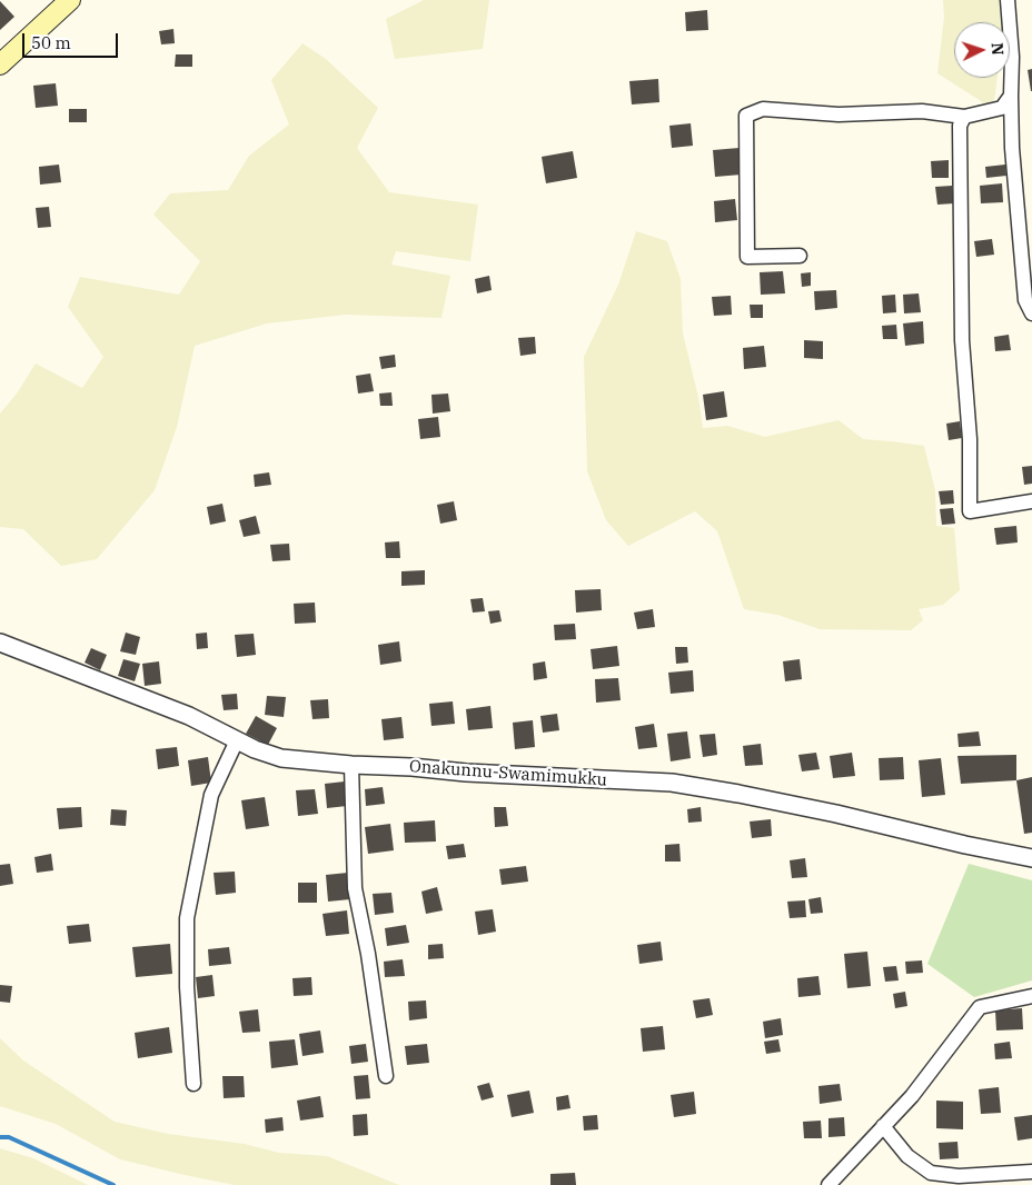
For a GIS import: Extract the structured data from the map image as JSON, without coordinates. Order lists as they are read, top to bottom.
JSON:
{
  "streets": {
    "street": ["Onakunnu-Swamimukku"]
  },
  "scale_bar": "50 m",
  "north": "right"
}
